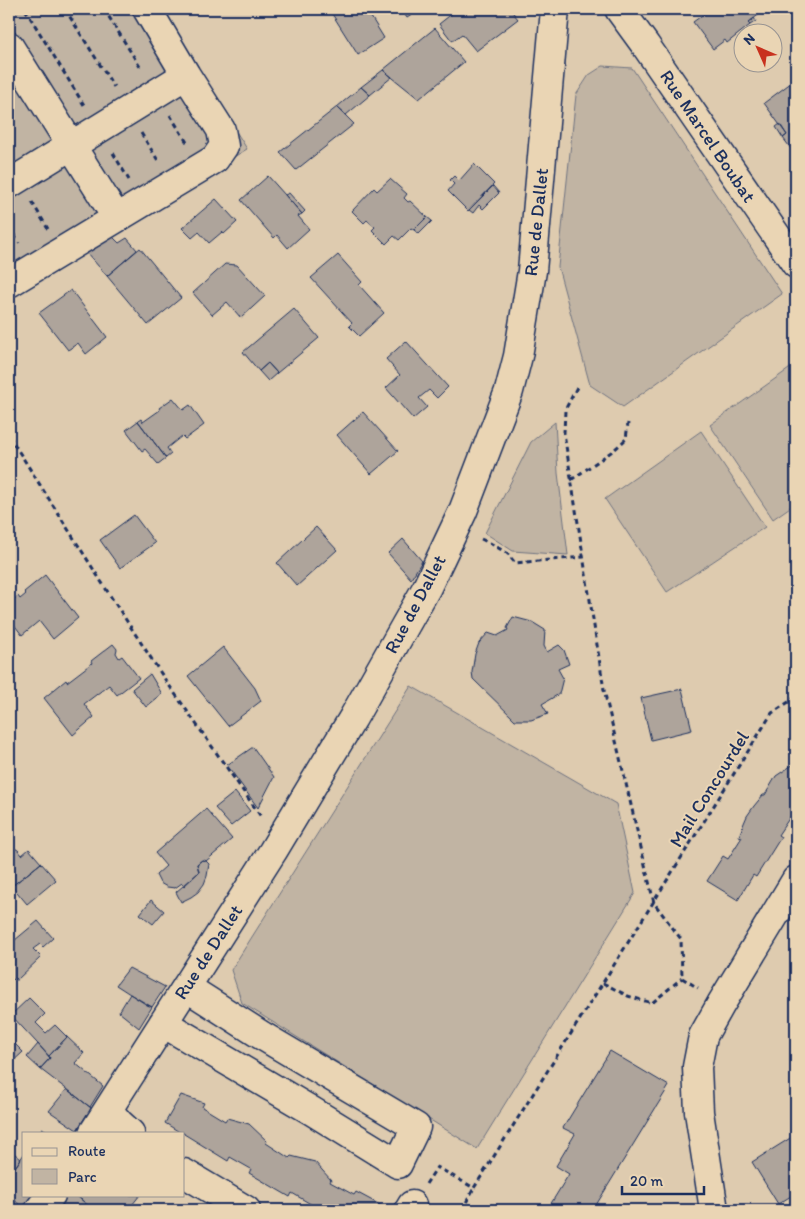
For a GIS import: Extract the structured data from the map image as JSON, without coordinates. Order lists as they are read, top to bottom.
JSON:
{
  "streets": {
    "street": ["Rue Marcel Boubat", "Rue de Dallet"],
    "path": ["Mail Concourdel"]
  },
  "legend": ["Route", "Parc"],
  "scale_bar": "20 m",
  "north": "top left"
}
